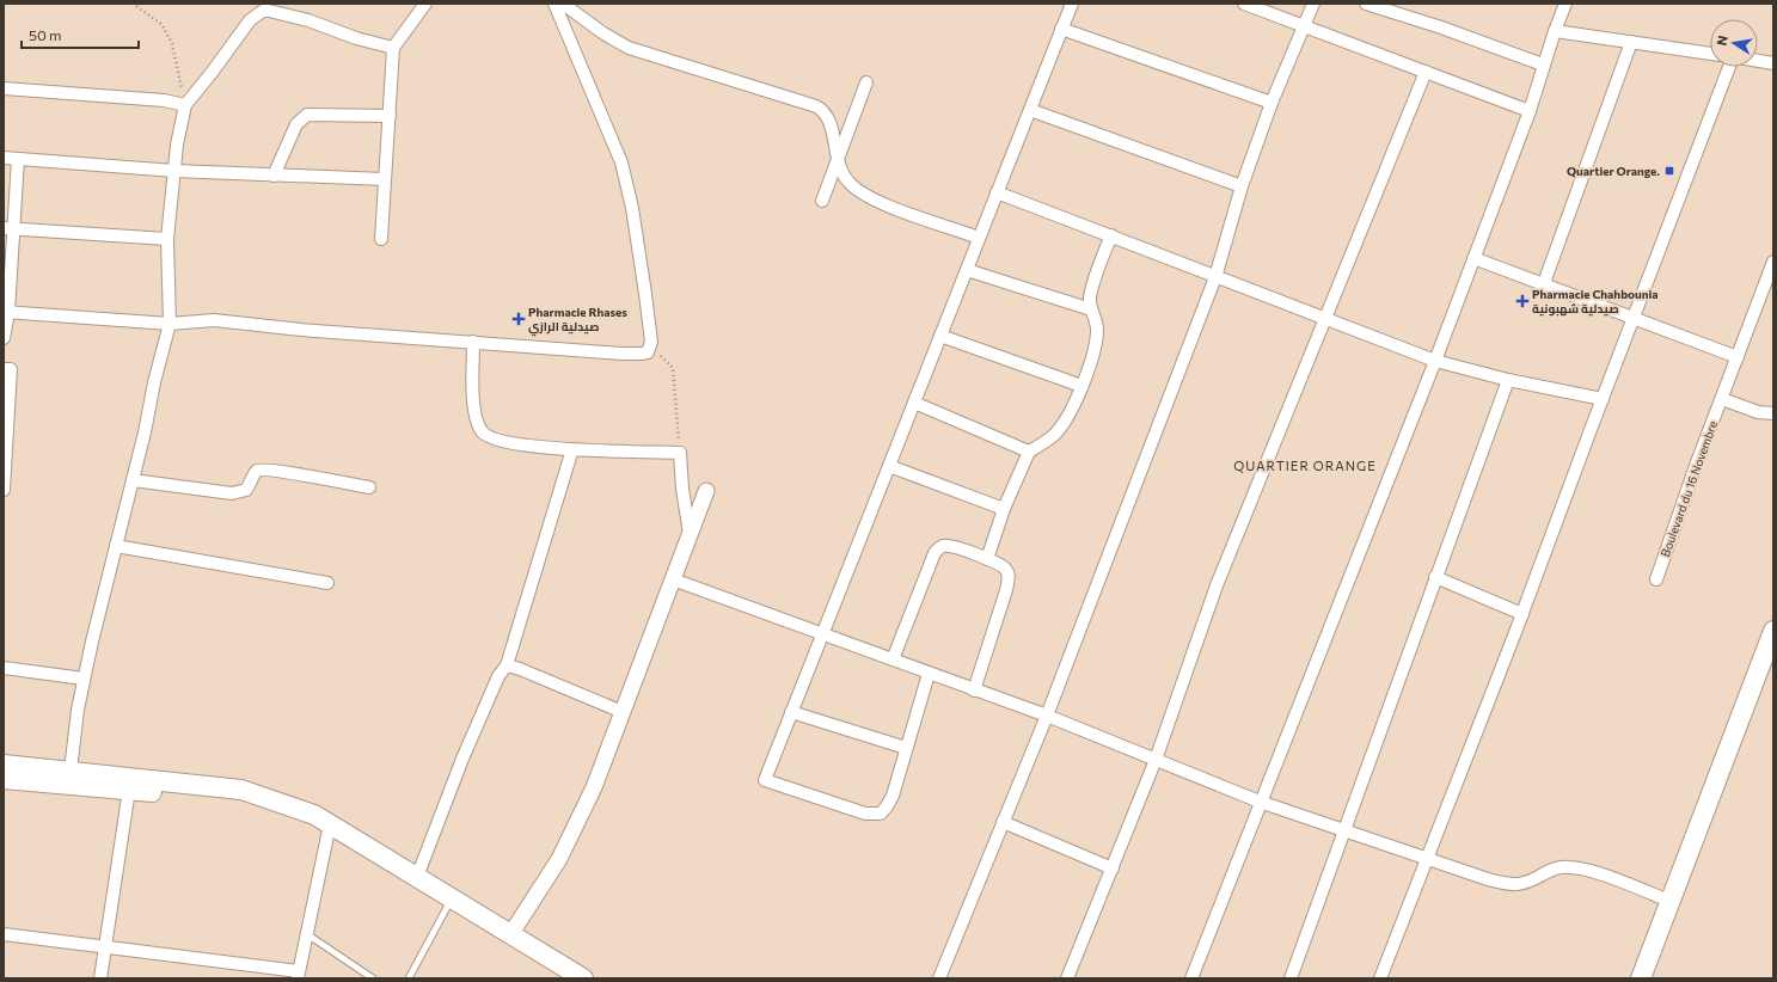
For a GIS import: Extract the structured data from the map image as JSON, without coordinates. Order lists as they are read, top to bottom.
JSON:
{
  "streets": {
    "street": ["Boulevard du 16 Novembre"]
  },
  "districts": ["QUARTIER ORANGE"],
  "places": {
    "transit": ["Quartier Orange."],
    "health": ["Pharmacie Chahbounia صيدلية شهبونية", "Pharmacie Rhases صيدلية الرازي"]
  },
  "scale_bar": "50 m",
  "north": "left"
}
